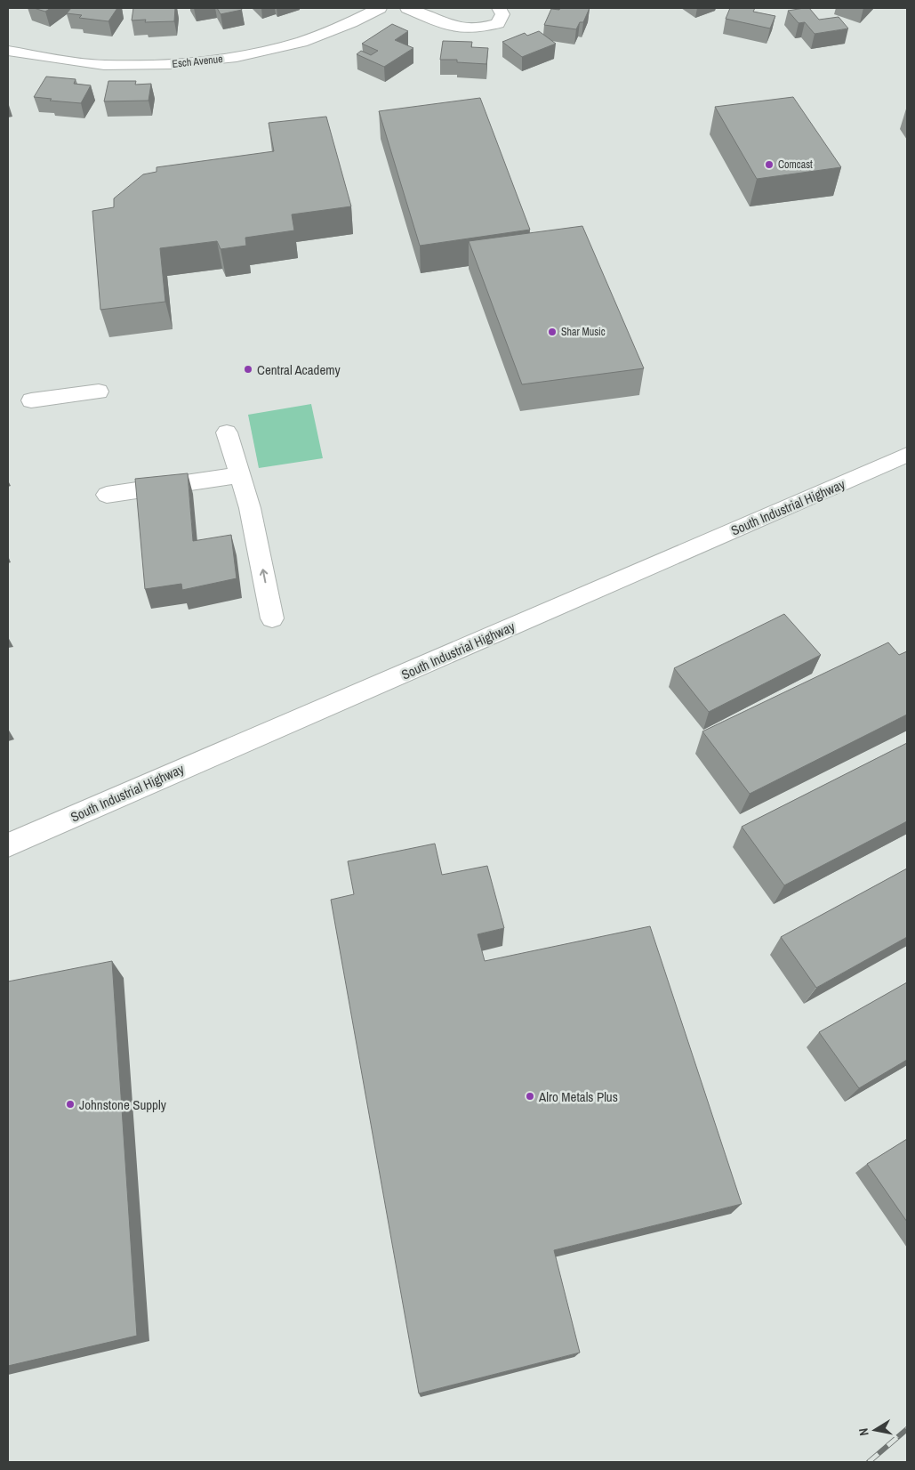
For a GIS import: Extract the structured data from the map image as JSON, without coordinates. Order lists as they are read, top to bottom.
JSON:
{
  "streets": {
    "street": ["Esch Avenue", "South Industrial Highway"]
  },
  "places": [
    "Comcast",
    "Shar Music",
    "Central Academy",
    "Alro Metals Plus",
    "Johnstone Supply"
  ],
  "north": "left"
}
